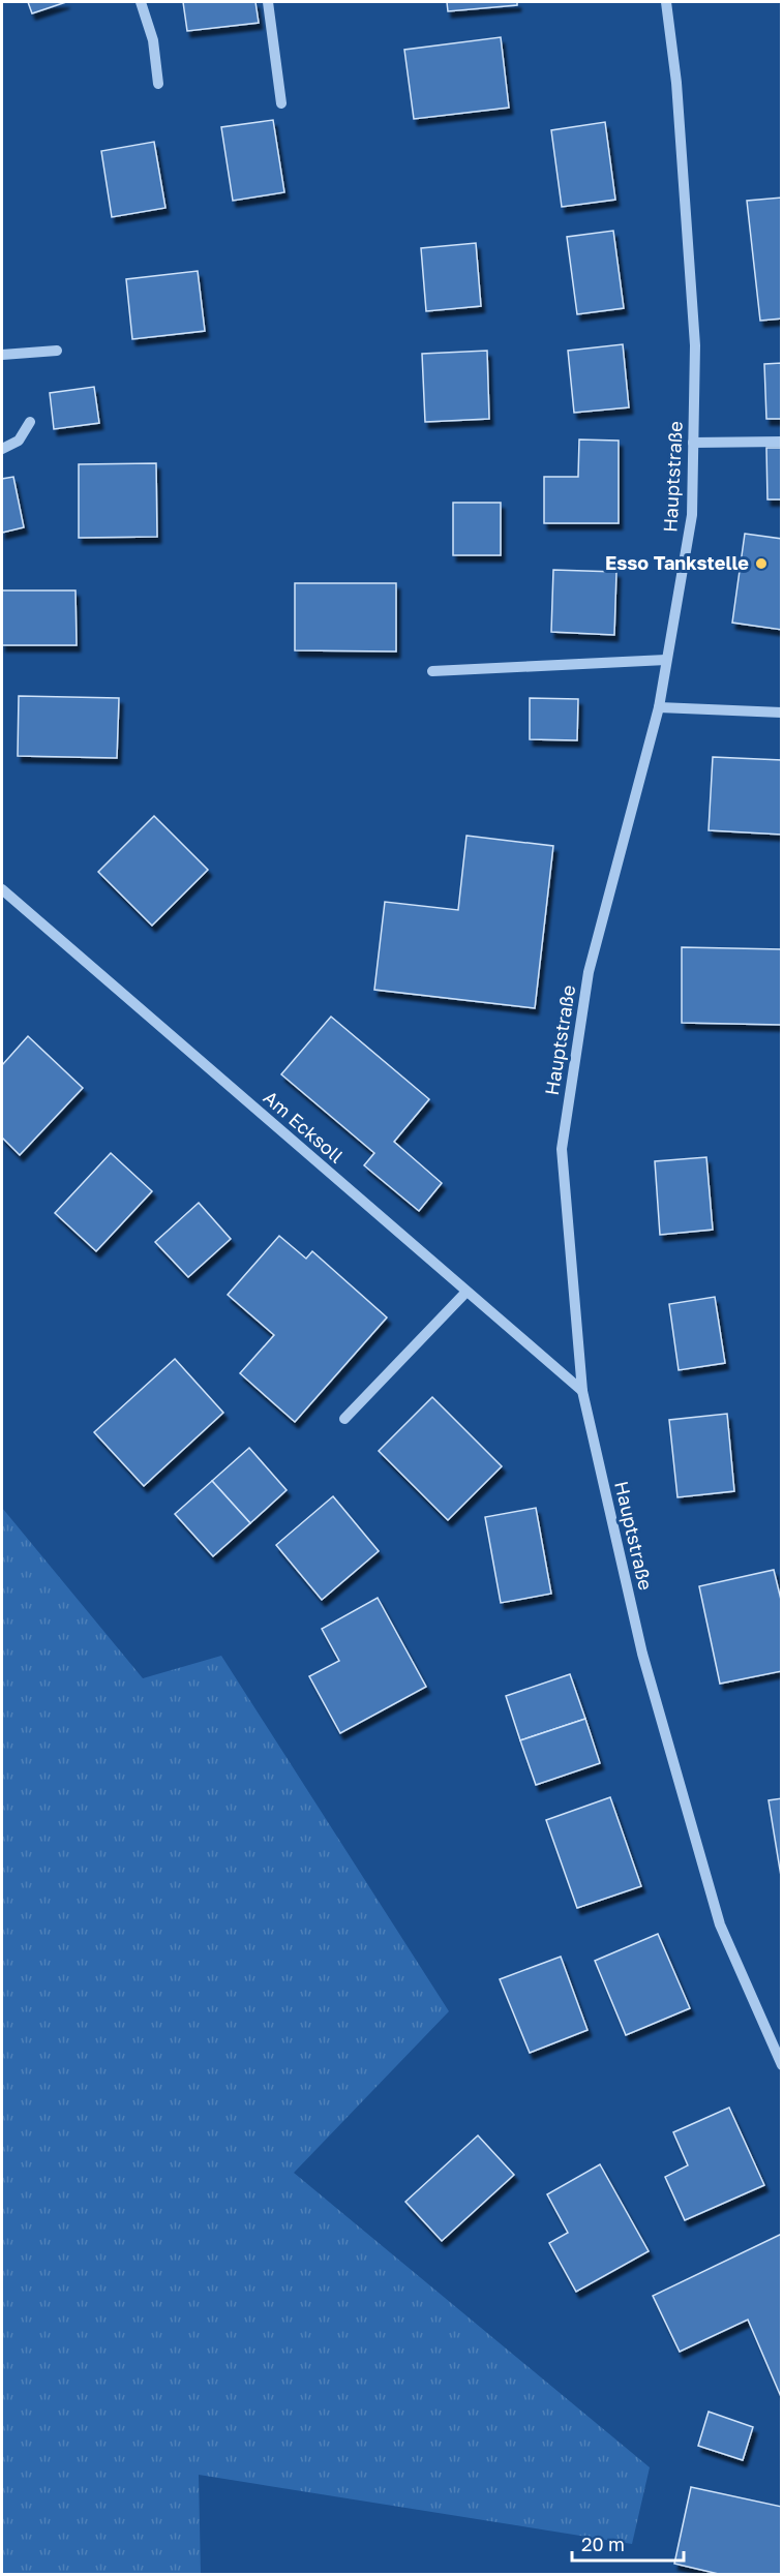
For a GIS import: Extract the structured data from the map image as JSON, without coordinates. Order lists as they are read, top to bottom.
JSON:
{
  "streets": {
    "street": ["Hauptstraße", "Am Ecksoll"]
  },
  "crossings": [
    ["Hauptstraße", "Am Ecksoll"]
  ],
  "places": ["Esso Tankstelle"],
  "scale_bar": "20 m"
}
